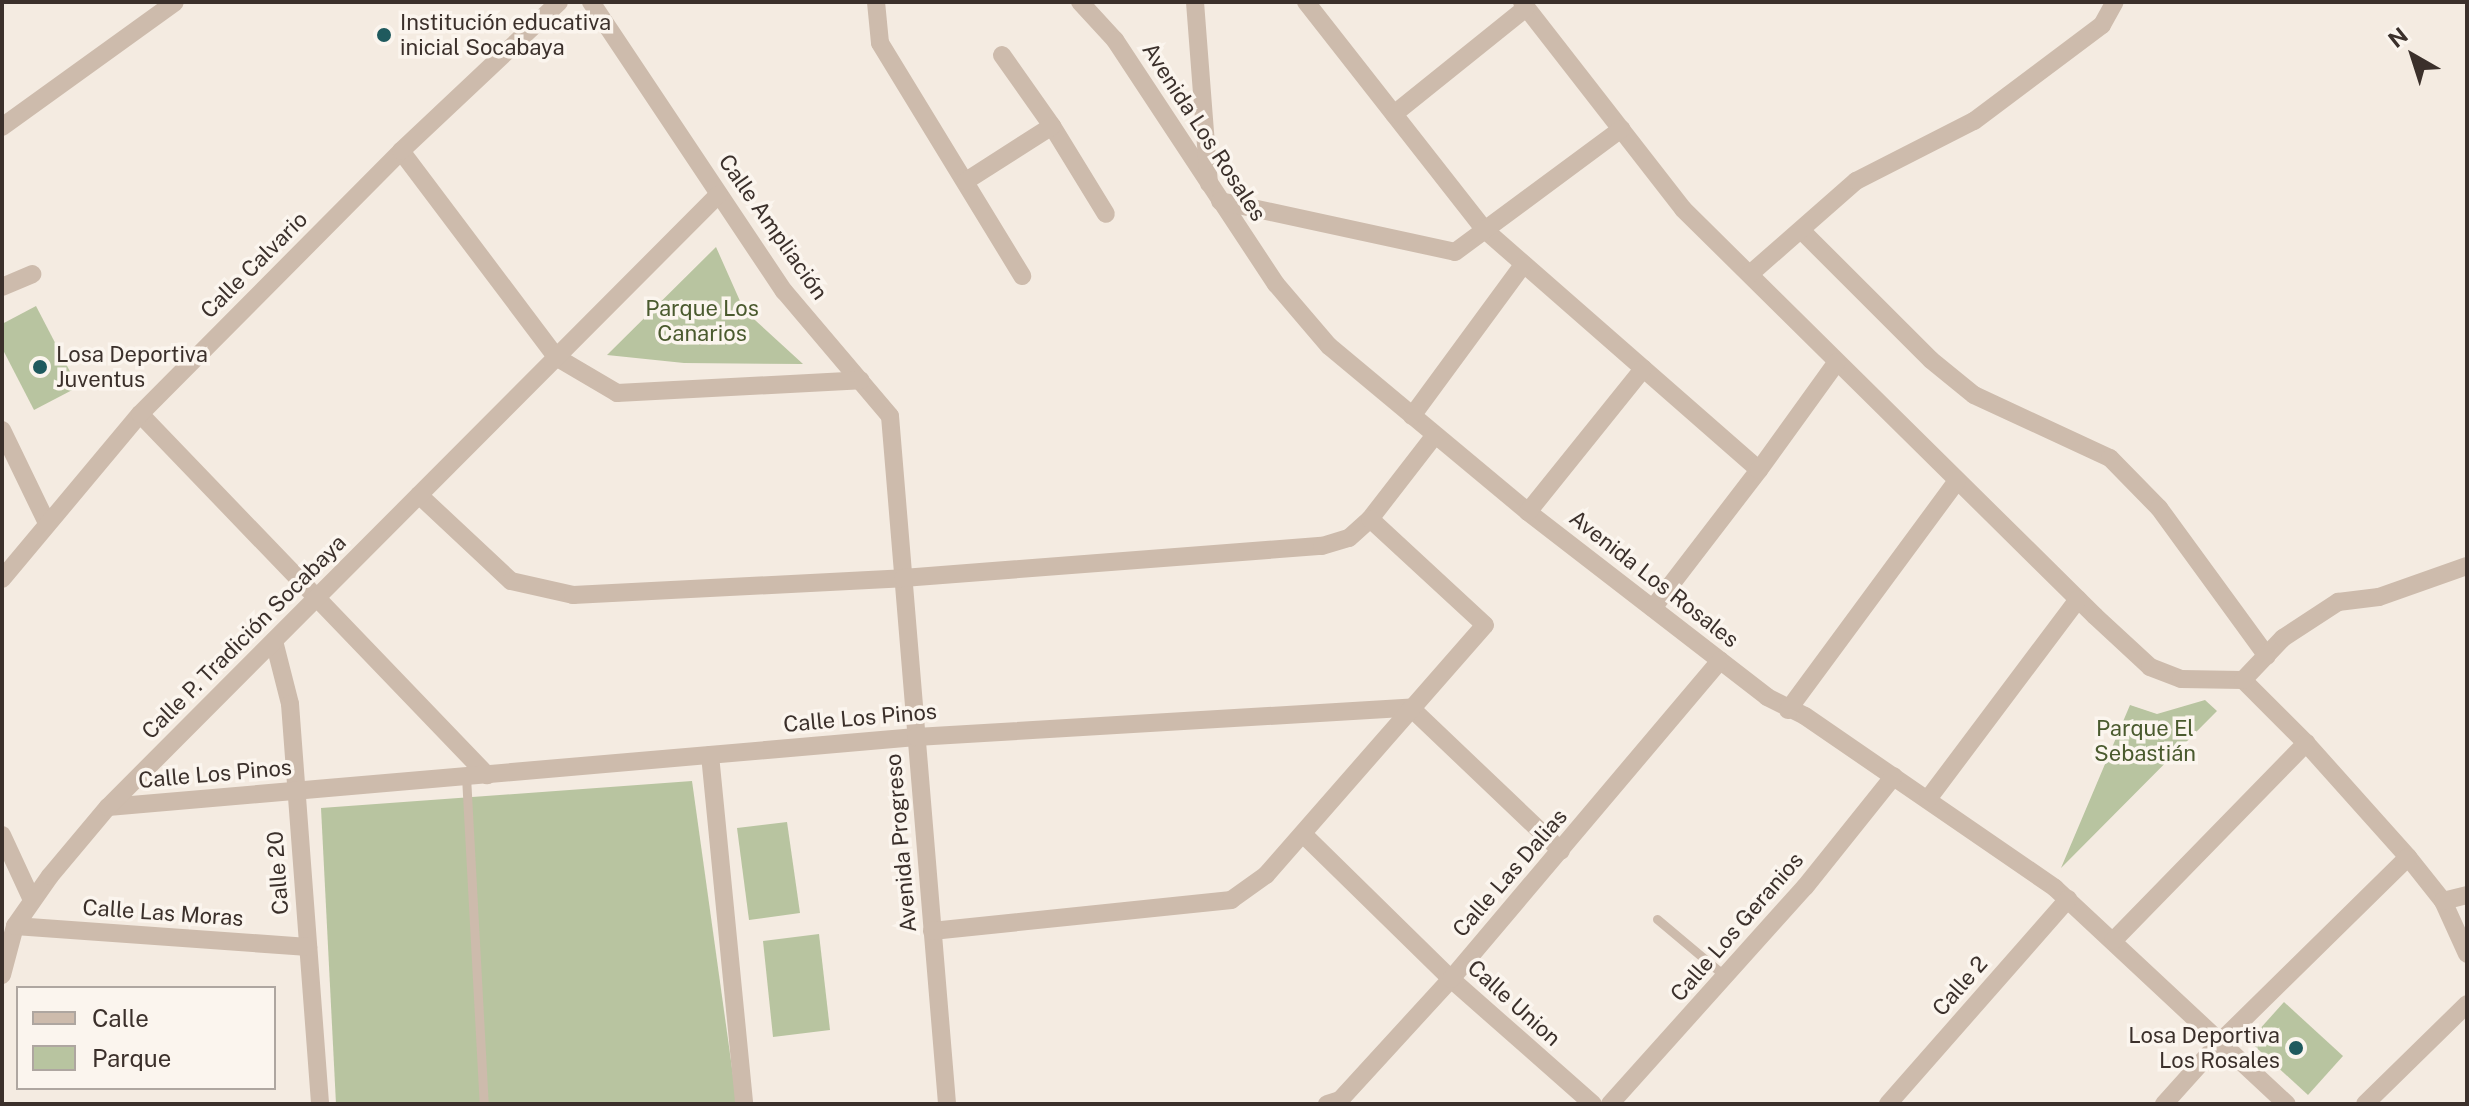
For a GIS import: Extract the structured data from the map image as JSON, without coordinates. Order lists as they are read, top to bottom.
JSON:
{
  "streets": {
    "street": [
      "Avenida Los Rosales",
      "Calle Ampliación",
      "Calle Calvario",
      "Calle P. Tradición Socabaya",
      "Calle Los Pinos",
      "Avenida Progreso",
      "Calle 20",
      "Calle Las Dalias",
      "Calle Las Moras",
      "Calle Los Geranios",
      "Calle 2",
      "Calle Union"
    ]
  },
  "crossings": [
    ["Avenida Los Rosales", "Calle Las Dalias"],
    ["Avenida Los Rosales", "Calle Los Geranios"],
    ["Avenida Los Rosales", "Calle 2"],
    ["Calle Ampliación", "Calle P. Tradición Socabaya"],
    ["Calle Ampliación", "Avenida Progreso"],
    ["Calle P. Tradición Socabaya", "Calle Los Pinos"],
    ["Calle P. Tradición Socabaya", "Calle 20"],
    ["Calle P. Tradición Socabaya", "Calle Las Moras"],
    ["Calle Los Pinos", "Avenida Progreso"],
    ["Calle Los Pinos", "Calle 20"],
    ["Calle 20", "Calle Las Moras"],
    ["Calle Las Dalias", "Calle Union"]
  ],
  "parks": ["Parque Los Canarios", "Parque El Sebastián"],
  "places": ["Institución educativa inicial Socabaya", "Losa Deportiva Juventus", "Losa Deportiva Los Rosales"],
  "legend": ["Calle", "Parque"],
  "north": "top left"
}
